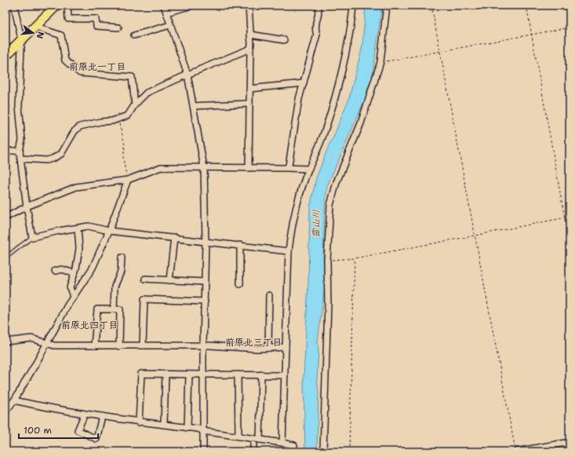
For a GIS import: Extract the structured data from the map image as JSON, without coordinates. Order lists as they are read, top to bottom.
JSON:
{
  "districts": ["前原北一丁目", "前原北四丁目", "前原北三丁目"],
  "water": ["雷山川"],
  "scale_bar": "100 m",
  "north": "right"
}
